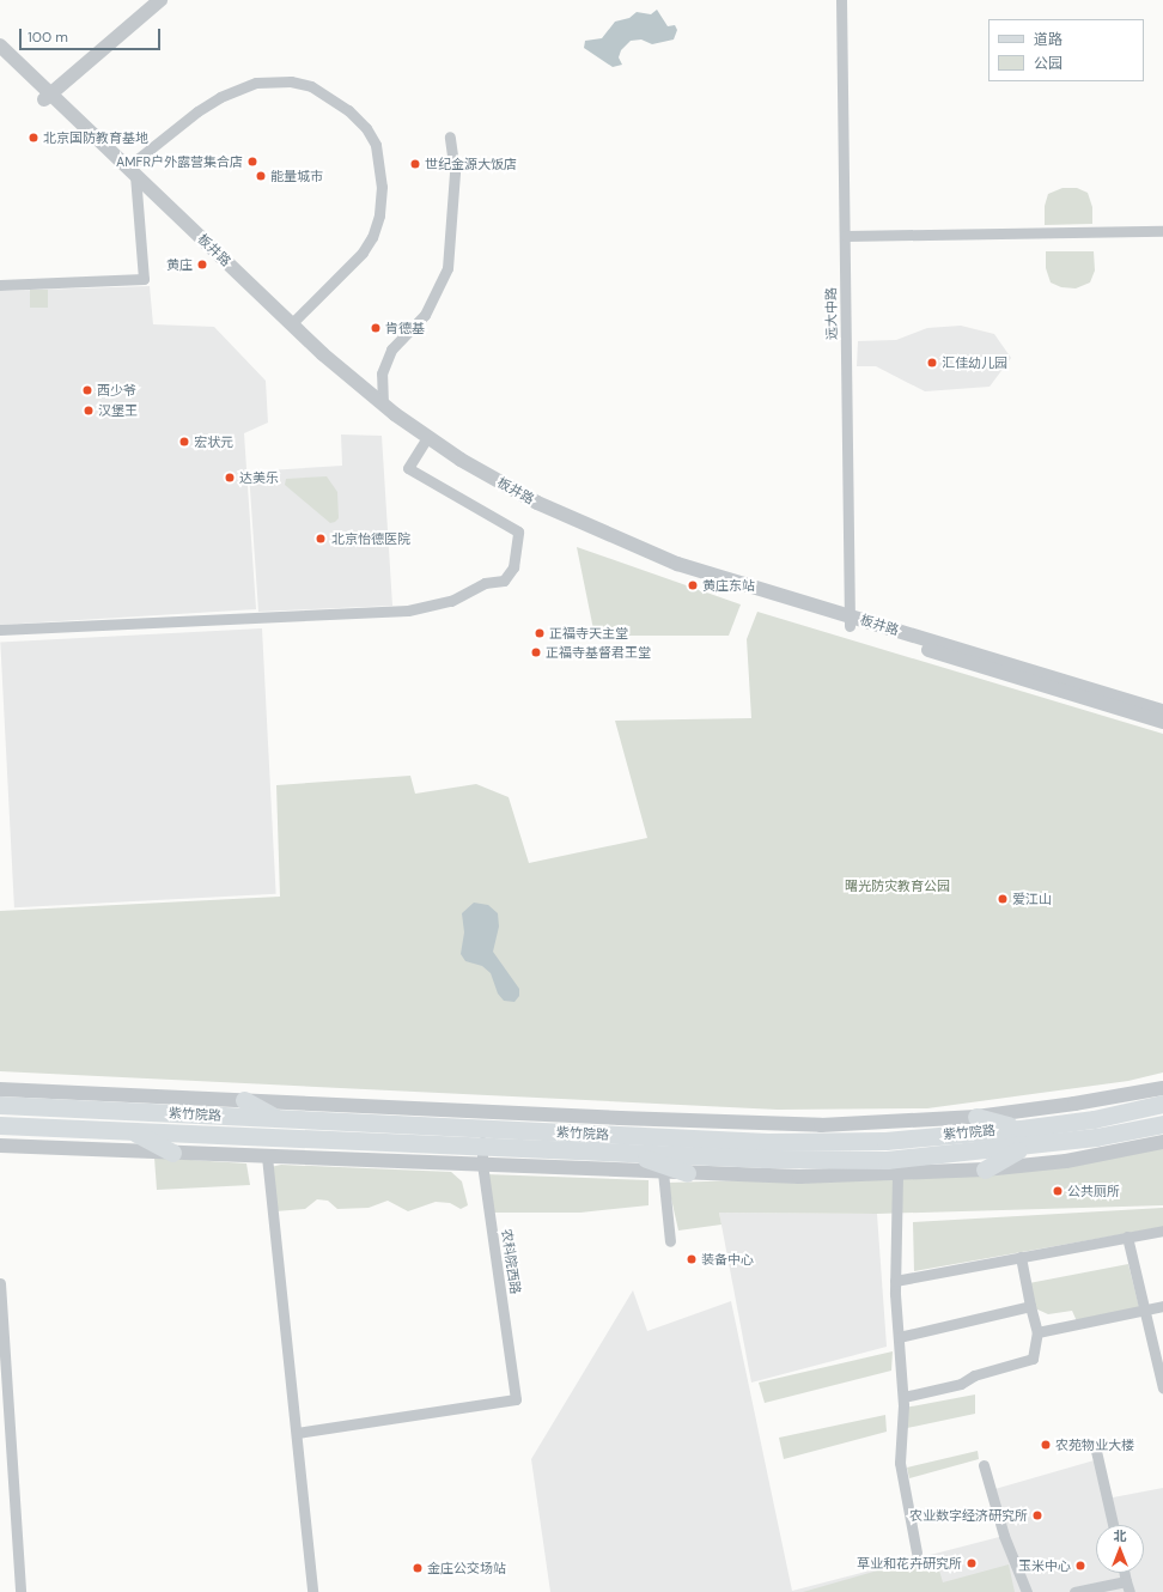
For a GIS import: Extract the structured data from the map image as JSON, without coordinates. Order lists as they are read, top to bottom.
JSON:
{
  "streets": {
    "main road": ["紫竹院路"],
    "street": ["板井路", "远大中路", "农科院西路"]
  },
  "crossings": [
    ["板井路", "远大中路"],
    ["紫竹院路", "农科院西路"]
  ],
  "parks": ["曙光防灾教育公园"],
  "places": [
    "北京国防教育基地",
    "AMFR户外露营集合店",
    "世纪金源大饭店",
    "能量城市",
    "黄庄",
    "肯德基",
    "汇佳幼儿园",
    "西少爷",
    "汉堡王",
    "宏状元",
    "达美乐",
    "北京怡德医院",
    "黄庄东站",
    "正福寺天主堂",
    "正福寺基督君王堂",
    "爱江山",
    "公共厕所",
    "装备中心",
    "农苑物业大楼",
    "农业数字经济研究所",
    "草业和花卉研究所",
    "玉米中心",
    "金庄公交场站"
  ],
  "legend": ["道路", "公园"],
  "scale_bar": "100 m",
  "north": "top"
}
